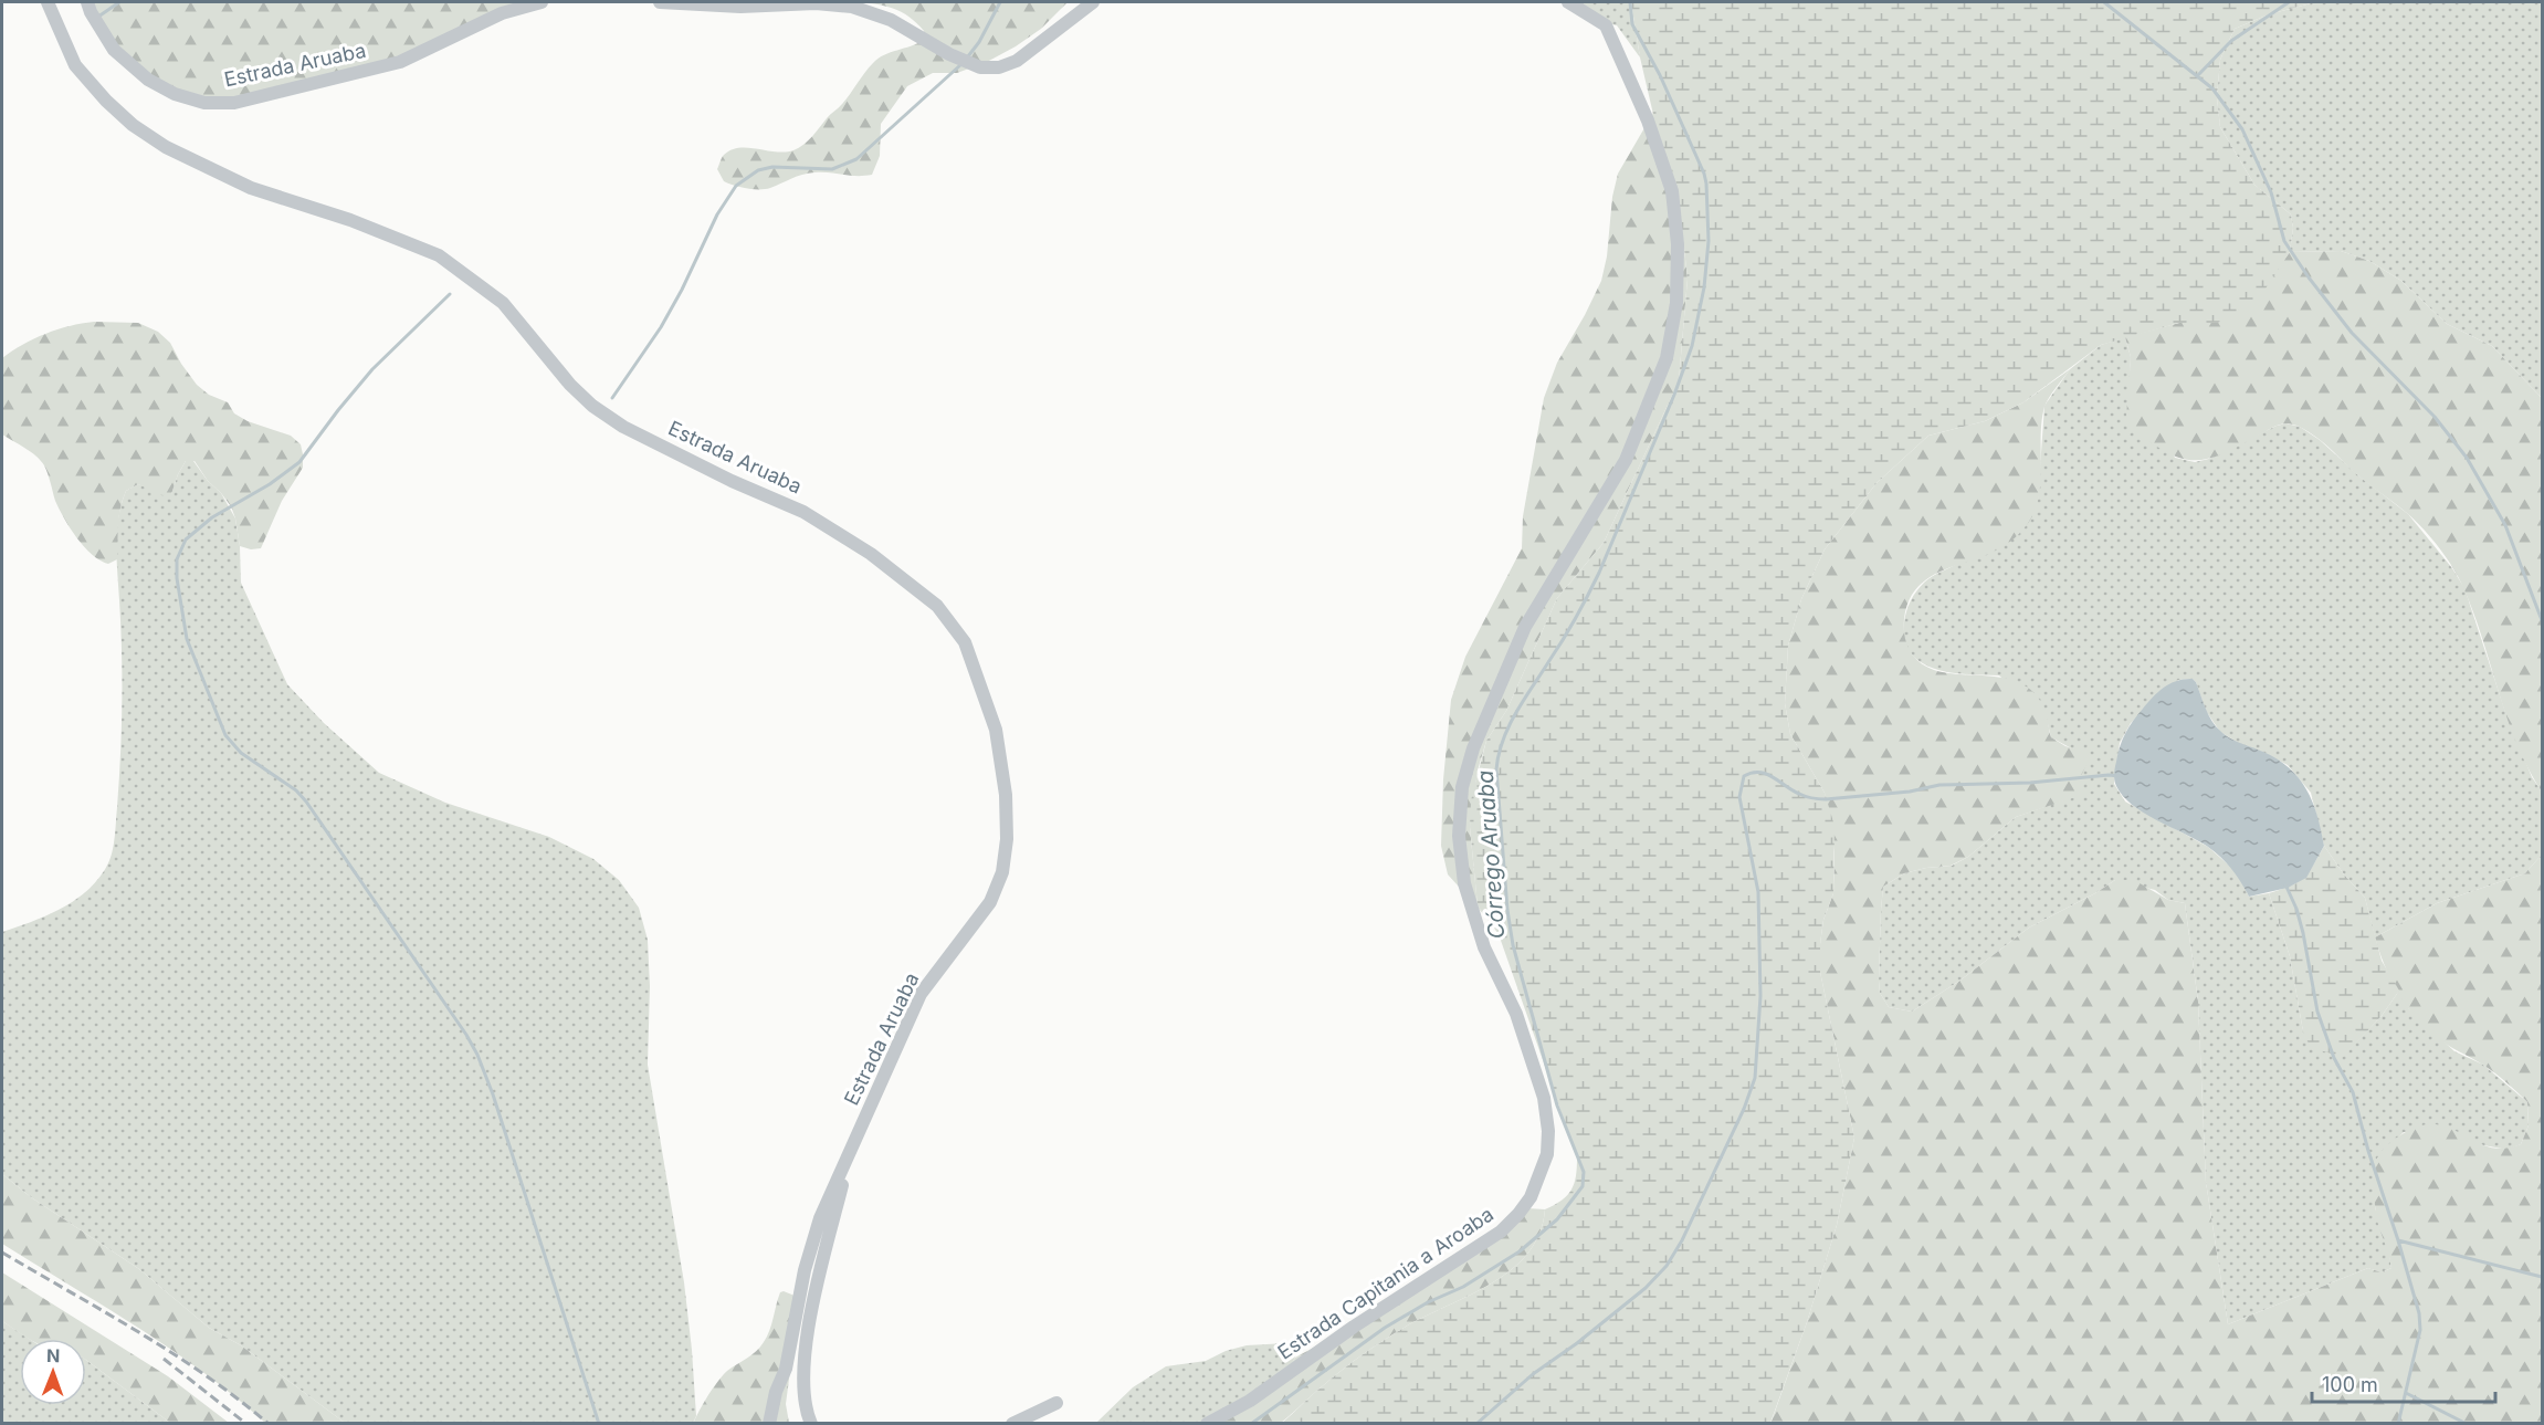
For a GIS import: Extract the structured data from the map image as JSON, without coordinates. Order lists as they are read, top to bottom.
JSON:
{
  "streets": {
    "street": ["Estrada Aruaba", "Estrada Capitania a Aroaba"]
  },
  "water": ["Córrego Aruaba"],
  "scale_bar": "100 m",
  "north": "top"
}
